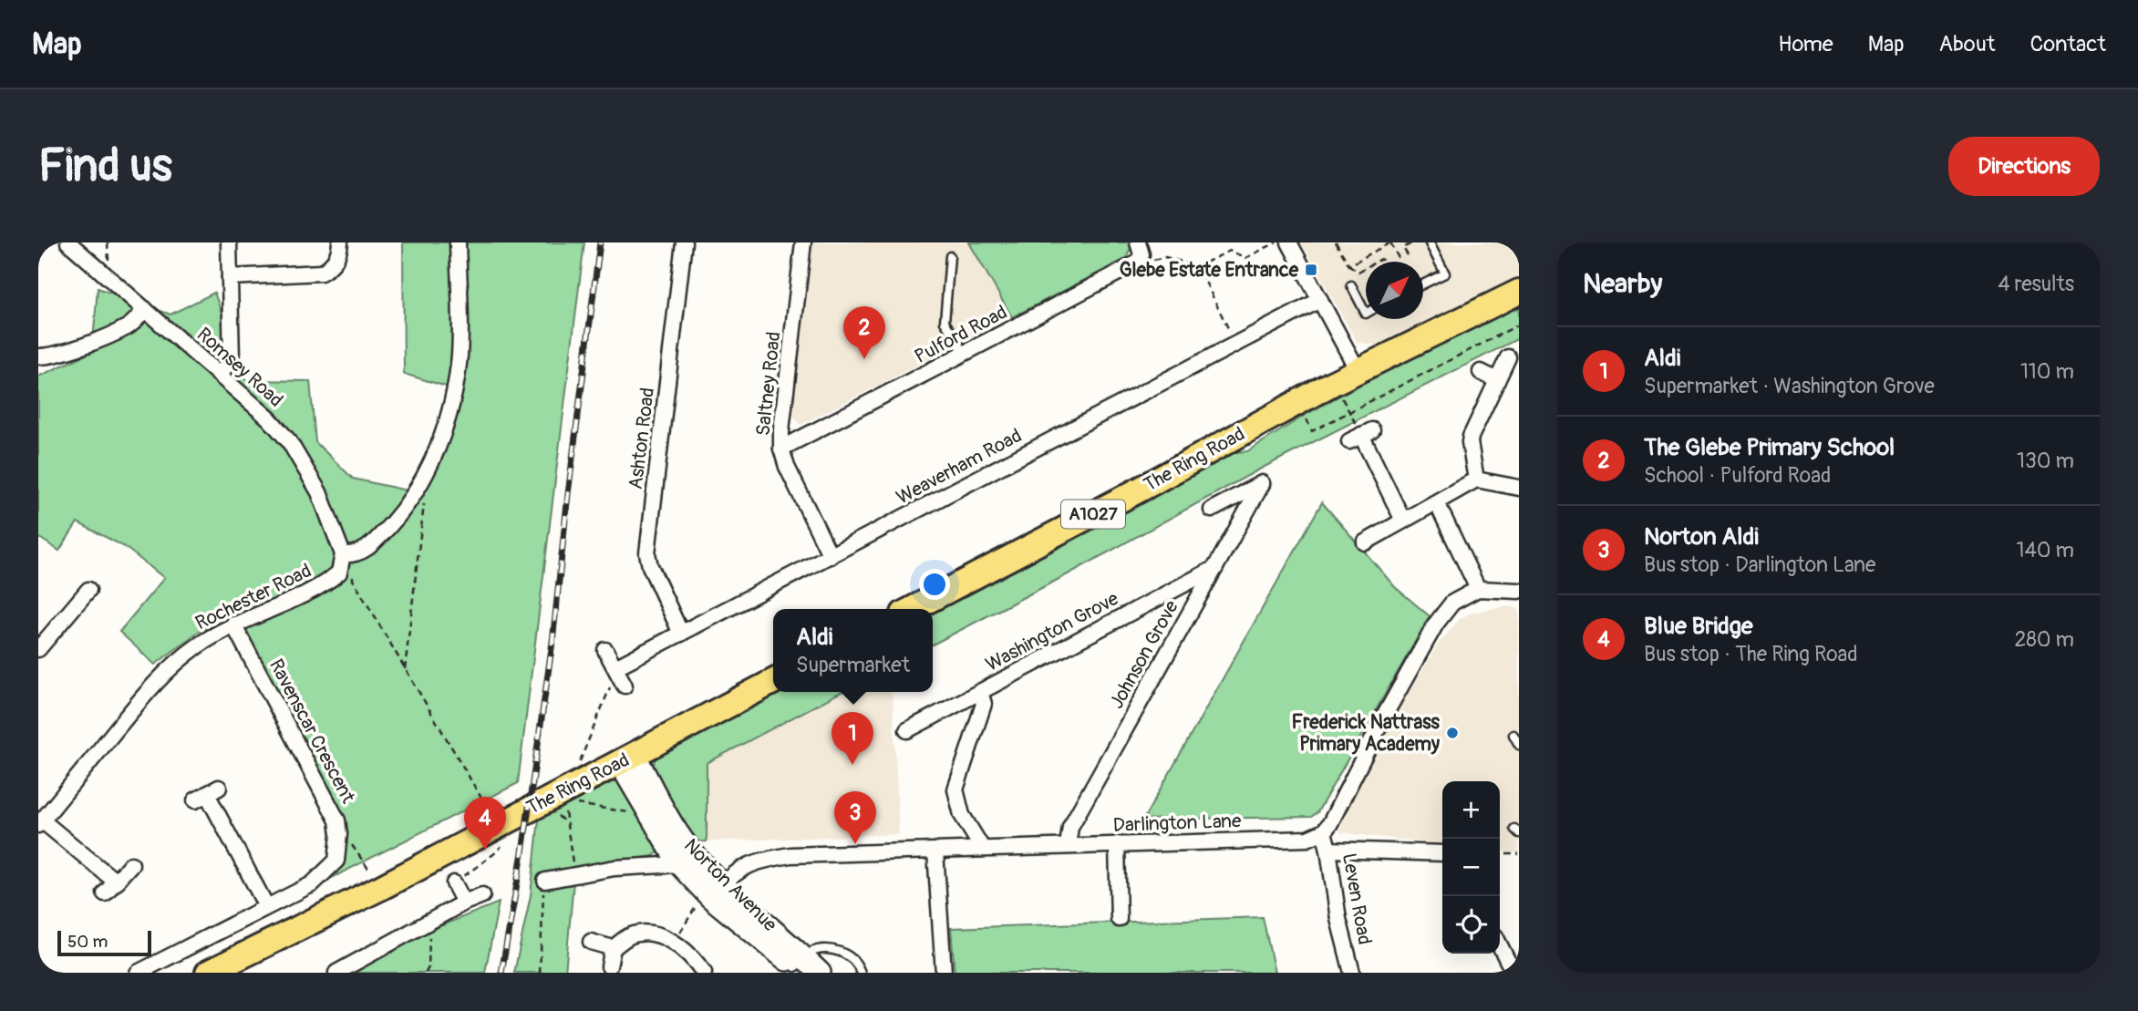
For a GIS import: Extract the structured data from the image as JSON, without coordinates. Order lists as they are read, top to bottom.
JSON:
{
  "streets": {
    "main road": ["The Ring Road", "A1027"],
    "street": [
      "Pulford Road",
      "Romsey Road",
      "Saltney Road",
      "Ashton Road",
      "Weaverham Road",
      "Rochester Road",
      "Washington Grove",
      "Johnson Grove",
      "Ravenscar Crescent",
      "Darlington Lane",
      "Norton Avenue",
      "Leven Road"
    ]
  },
  "crossings": [
    ["Pulford Road", "Saltney Road"],
    ["Romsey Road", "Rochester Road"],
    ["Saltney Road", "Weaverham Road"],
    ["Ashton Road", "Weaverham Road"],
    ["The Ring Road", "A1027"],
    ["The Ring Road", "Norton Avenue"],
    ["Rochester Road", "Ravenscar Crescent"],
    ["Washington Grove", "Johnson Grove"],
    ["Johnson Grove", "Darlington Lane"],
    ["Darlington Lane", "Norton Avenue"],
    ["Darlington Lane", "Leven Road"]
  ],
  "places": {
    "transit": ["Glebe Estate Entrance"],
    "other": ["Frederick Nattrass Primary Academy"]
  },
  "scale_bar": "50 m",
  "north": "top right",
  "page": {
    "header": "Map",
    "nav": [
      "Home",
      "Map",
      "About",
      "Contact"
    ],
    "buttons": "Directions",
    "title": "Find us",
    "heading": ["Nearby", "4 results"],
    "pins": [
      "2",
      "1",
      "3",
      "4"
    ],
    "list": [
      {
        "mark": "1",
        "name": "Aldi",
        "note": "Supermarket · Washington Grove",
        "value": "110 m"
      },
      {
        "mark": "2",
        "name": "The Glebe Primary School",
        "note": "School · Pulford Road",
        "value": "130 m"
      },
      {
        "mark": "3",
        "name": "Norton Aldi",
        "note": "Bus stop · Darlington Lane",
        "value": "140 m"
      },
      {
        "mark": "4",
        "name": "Blue Bridge",
        "note": "Bus stop · The Ring Road",
        "value": "280 m"
      }
    ],
    "popup": ["Aldi", "Supermarket"],
    "map_buttons": ["+", "−"],
    "scale": "50 m"
  }
}
